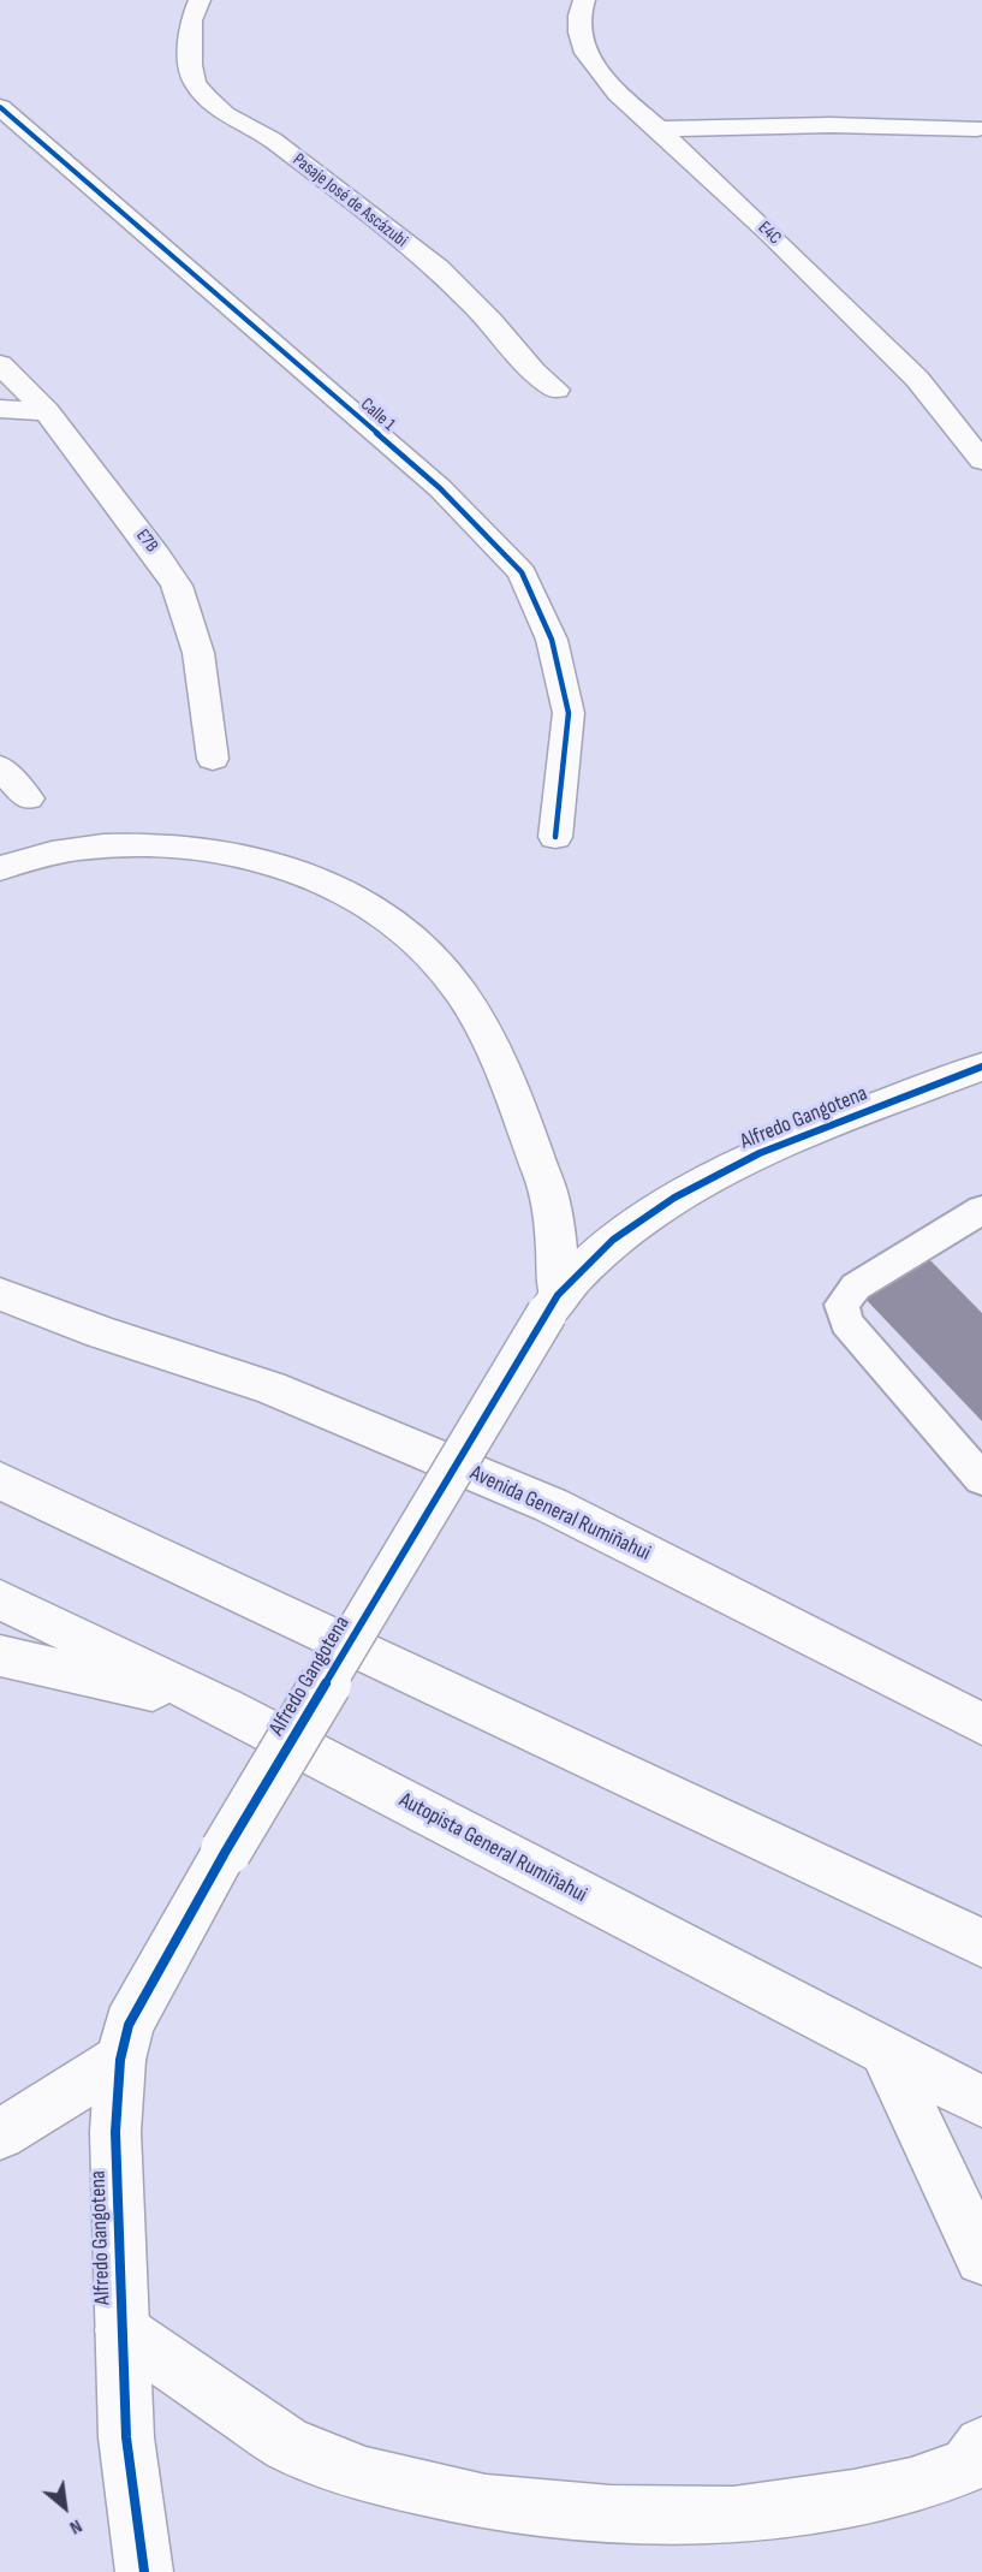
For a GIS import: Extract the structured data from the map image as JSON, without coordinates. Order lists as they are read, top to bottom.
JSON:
{
  "streets": {
    "main road": [
      "Pasaje José de Ascázubi",
      "E4C",
      "Calle 1",
      "E7B",
      "Alfredo Gangotena",
      "Avenida General Rumiñahui",
      "Autopista General Rumiñahui"
    ]
  },
  "north": "bottom right"
}
